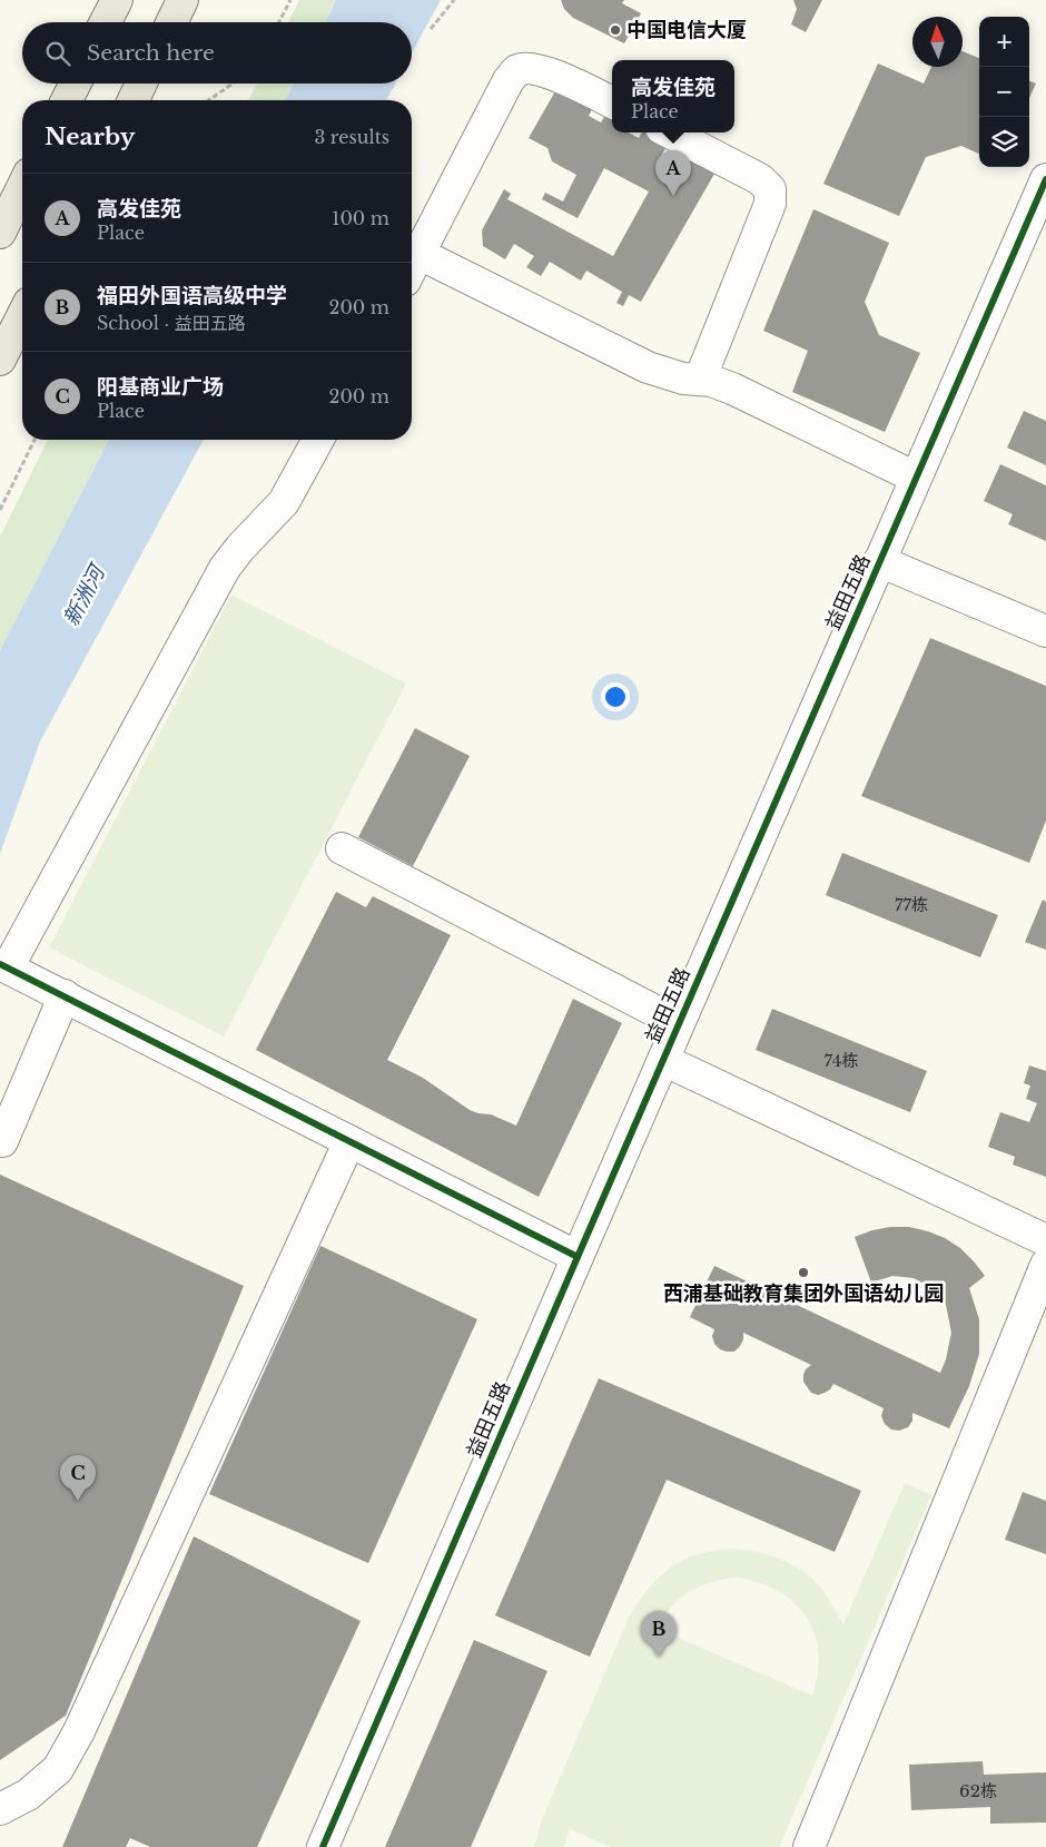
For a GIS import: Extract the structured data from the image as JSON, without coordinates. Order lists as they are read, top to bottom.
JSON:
{
  "streets": {
    "street": ["益田五路"]
  },
  "water": ["新洲河"],
  "places": ["中国电信大厦", "西浦基础教育集团外国语幼儿园"],
  "house_numbers": ["77栋", "74栋", "62栋"],
  "north": "top",
  "page": {
    "map_buttons": ["+", "−"],
    "search": "Search here",
    "popup": ["高发佳苑", "Place"],
    "heading": ["Nearby", "3 results"],
    "pins": ["A", "C", "B"],
    "list": [
      {
        "mark": "A",
        "name": "高发佳苑",
        "note": "Place",
        "value": "100 m"
      },
      {
        "mark": "B",
        "name": "福田外国语高级中学",
        "note": "School · 益田五路",
        "value": "200 m"
      },
      {
        "mark": "C",
        "name": "阳基商业广场",
        "note": "Place",
        "value": "200 m"
      }
    ]
  }
}
